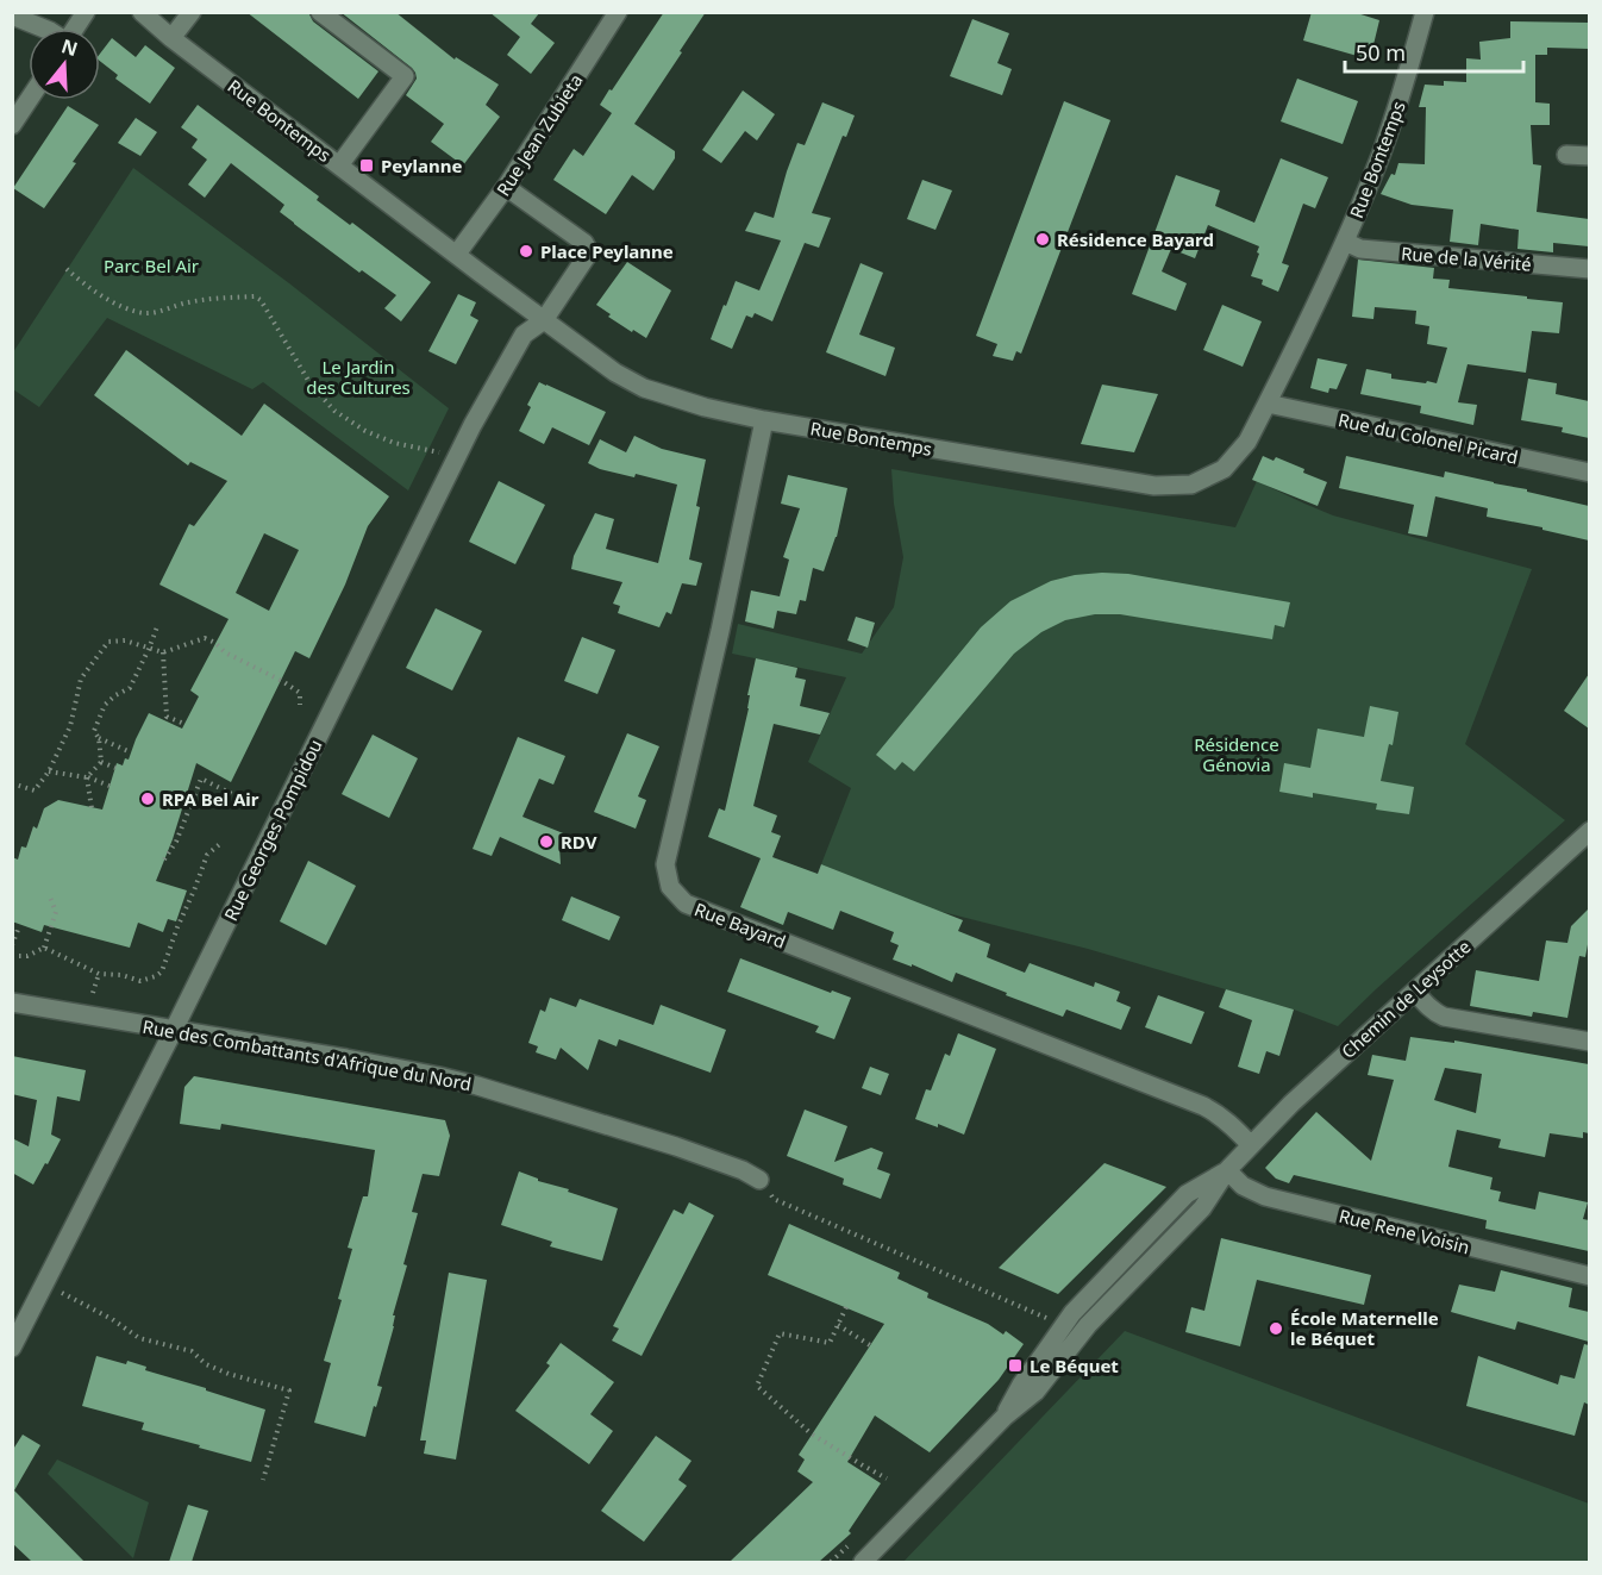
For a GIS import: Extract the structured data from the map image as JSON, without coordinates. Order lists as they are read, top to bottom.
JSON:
{
  "streets": {
    "street": [
      "Rue Bontemps",
      "Rue Jean Zubieta",
      "Rue de la Vérité",
      "Rue du Colonel Picard",
      "Rue Georges Pompidou",
      "Rue Bayard",
      "Chemin de Leysotte",
      "Rue des Combattants d'Afrique du Nord",
      "Rue Rene Voisin"
    ]
  },
  "crossings": [
    ["Rue Bontemps", "Rue Jean Zubieta"],
    ["Rue Bontemps", "Rue de la Vérité"],
    ["Rue Bontemps", "Rue du Colonel Picard"],
    ["Rue Bontemps", "Rue Georges Pompidou"],
    ["Rue Bontemps", "Rue Bayard"],
    ["Rue Jean Zubieta", "Rue Georges Pompidou"],
    ["Rue Georges Pompidou", "Rue des Combattants d'Afrique du Nord"],
    ["Rue Bayard", "Chemin de Leysotte"],
    ["Chemin de Leysotte", "Rue Rene Voisin"]
  ],
  "parks": ["Parc Bel Air", "Le Jardin des Cultures", "Résidence Génovia"],
  "places": {
    "transit": ["Peylanne", "Le Béquet"],
    "other": [
      "Résidence Bayard",
      "Place Peylanne",
      "RPA Bel Air",
      "RDV",
      "École Maternelle le Béquet"
    ]
  },
  "scale_bar": "50 m",
  "north": "top"
}
